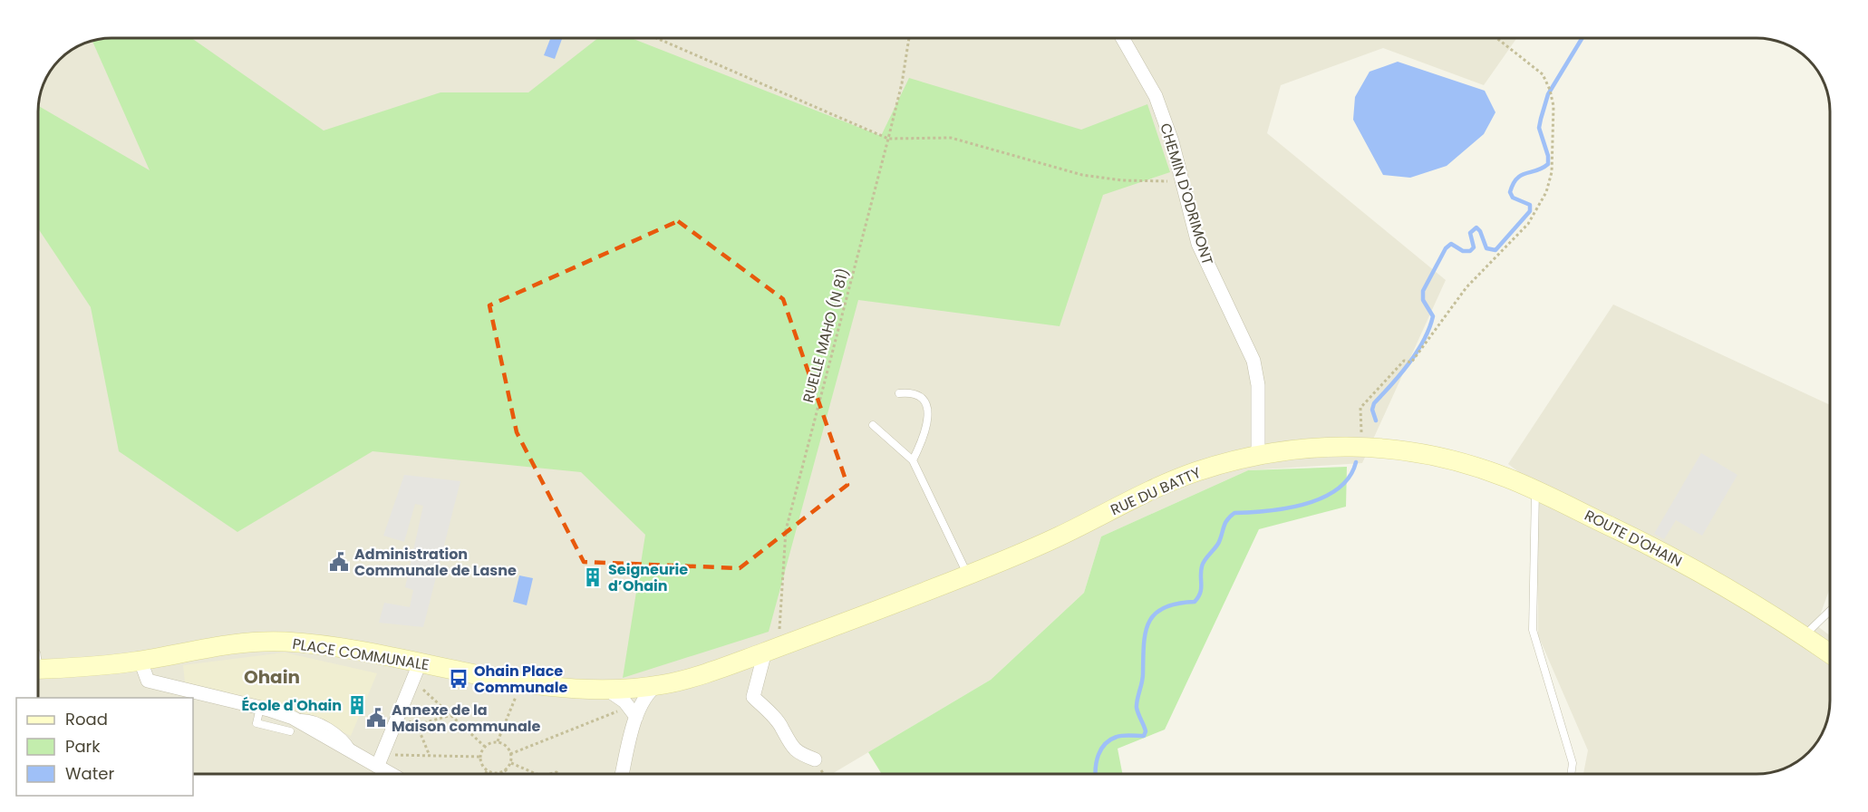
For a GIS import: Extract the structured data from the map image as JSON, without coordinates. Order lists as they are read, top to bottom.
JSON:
{
  "streets": {
    "main road": ["RUE DU BATTY", "ROUTE D'OHAIN", "PLACE COMMUNALE"],
    "street": ["CHEMIN D'ODRIMONT"],
    "path": ["RUELLE MAHO (N 81)"]
  },
  "crossings": [
    ["CHEMIN D'ODRIMONT", "RUE DU BATTY"],
    ["RUELLE MAHO (N 81)", "RUE DU BATTY"],
    ["RUELLE MAHO (N 81)", "PLACE COMMUNALE"],
    ["RUE DU BATTY", "ROUTE D'OHAIN"],
    ["RUE DU BATTY", "PLACE COMMUNALE"]
  ],
  "districts": ["Ohain"],
  "places": {
    "public building": ["Administration Communale de Lasne", "Annexe de la Maison communale"],
    "building": ["Seigneurie d’Ohain", "École d'Ohain"],
    "bus stop": ["Ohain Place Communale"]
  },
  "legend": ["Road", "Park", "Water"]
}
